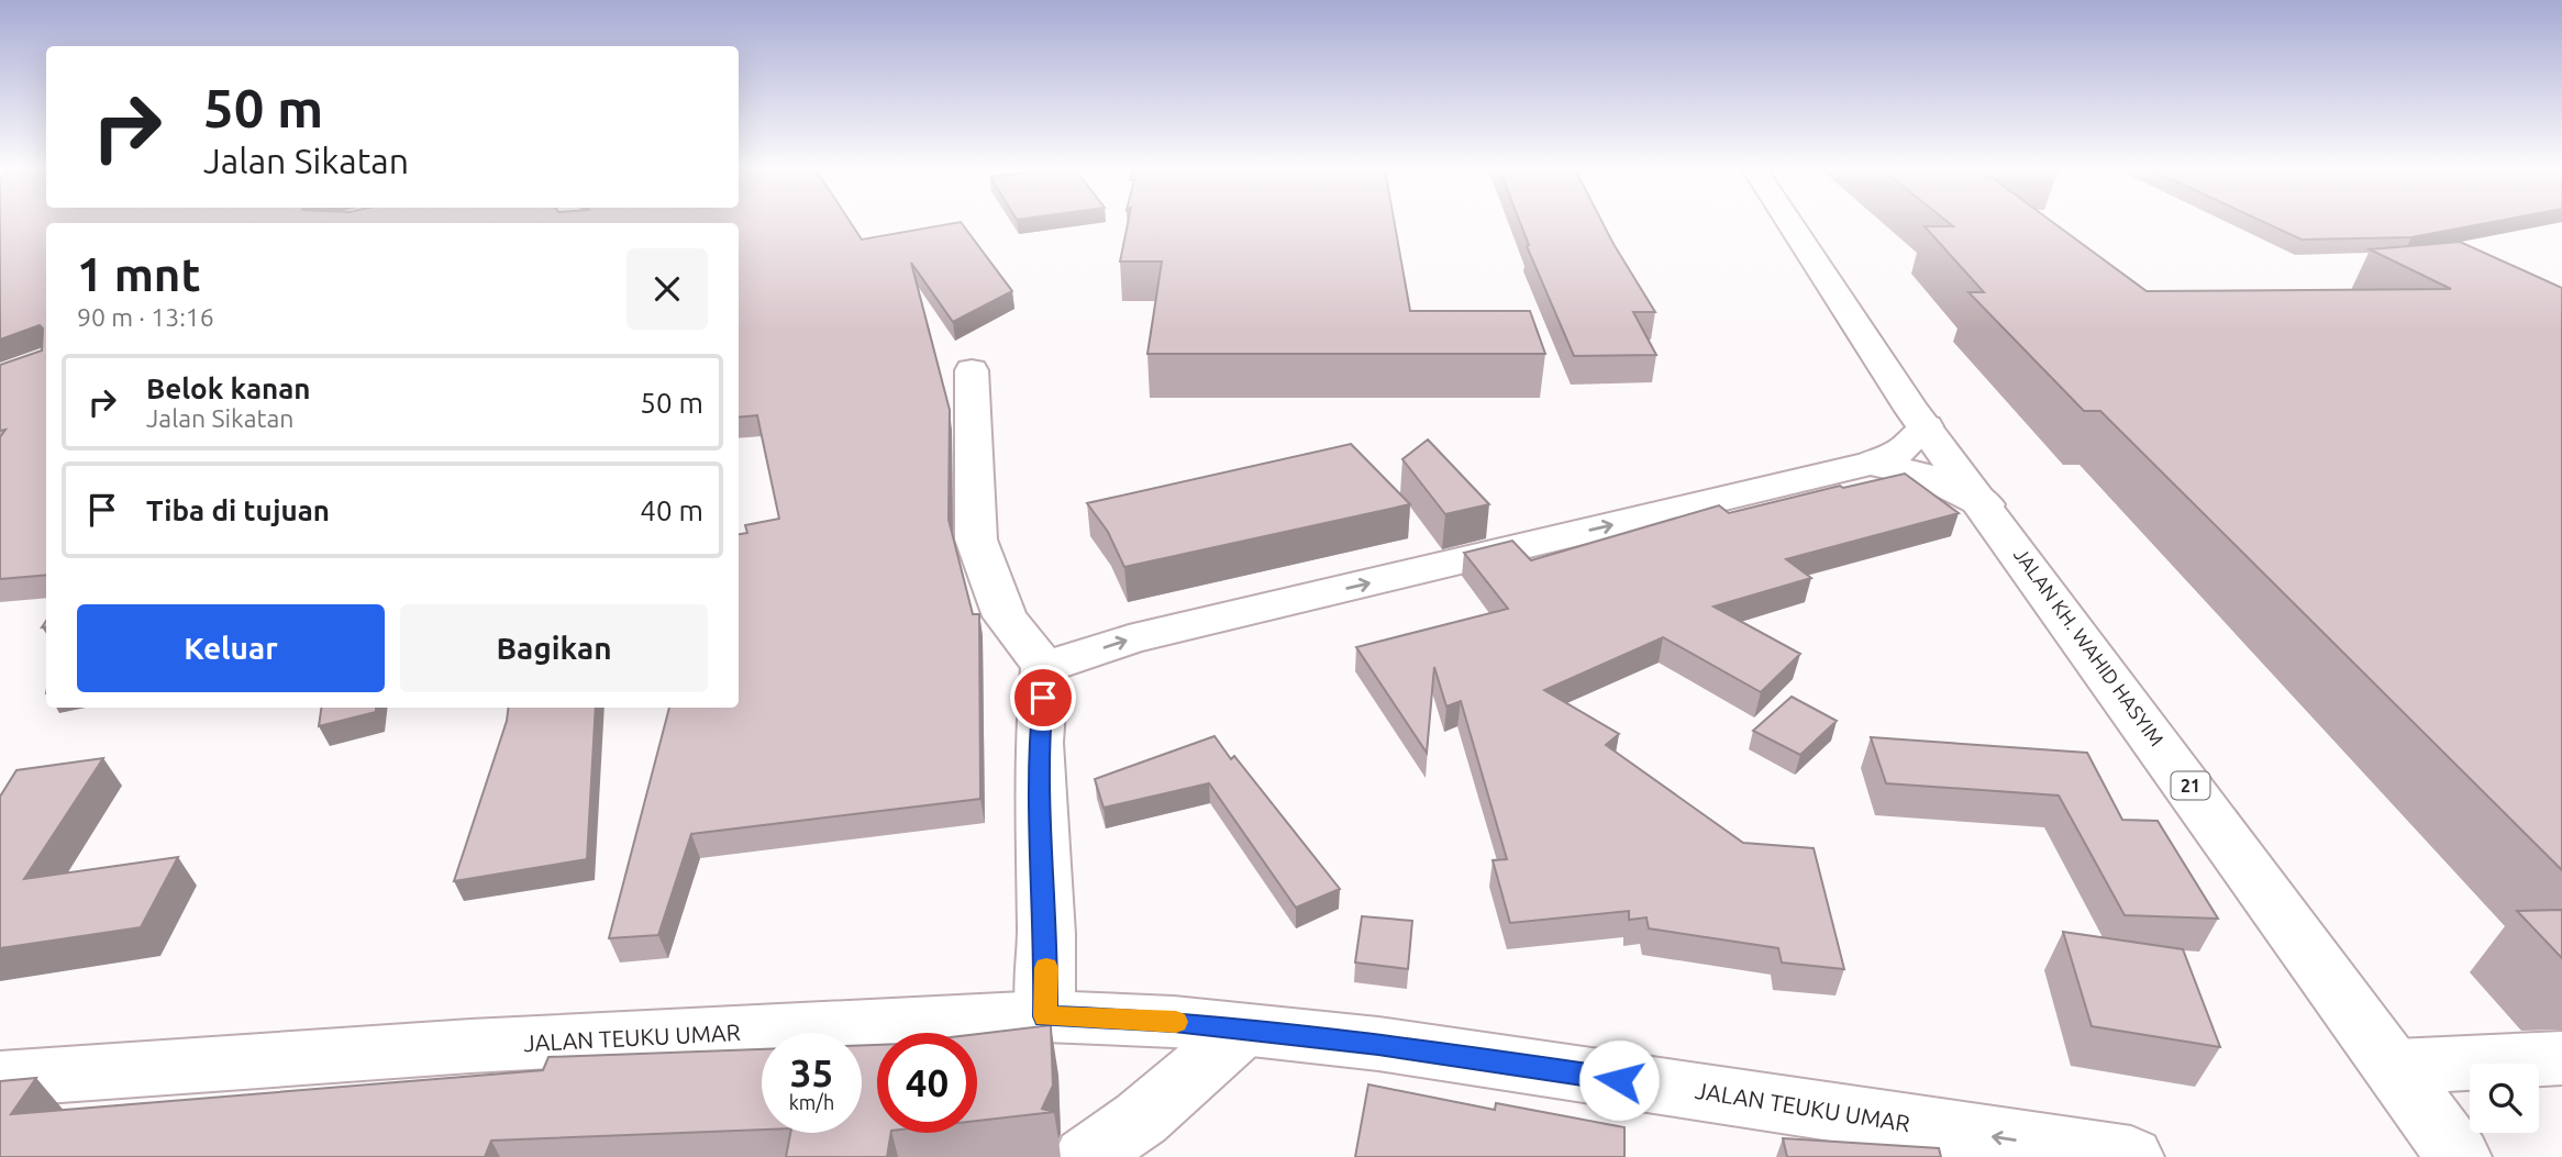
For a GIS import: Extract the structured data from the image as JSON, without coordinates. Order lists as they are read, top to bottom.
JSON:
{
  "streets": {
    "main road": ["JALAN KH. WAHID HASYIM", "21", "JALAN TEUKU UMAR"]
  },
  "one_way": ["JALAN TEUKU UMAR"],
  "page": {
    "turn": ["50 m", "Jalan Sikatan"],
    "heading": ["1 mnt", "90 m · 13:16"],
    "list": [
      {
        "name": "Belok kanan",
        "note": "Jalan Sikatan",
        "value": "50 m"
      },
      {
        "name": "Tiba di tujuan",
        "value": "40 m"
      }
    ],
    "buttons": ["Keluar", "Bagikan"],
    "speed": "35 km/h",
    "limit": "40"
  }
}
